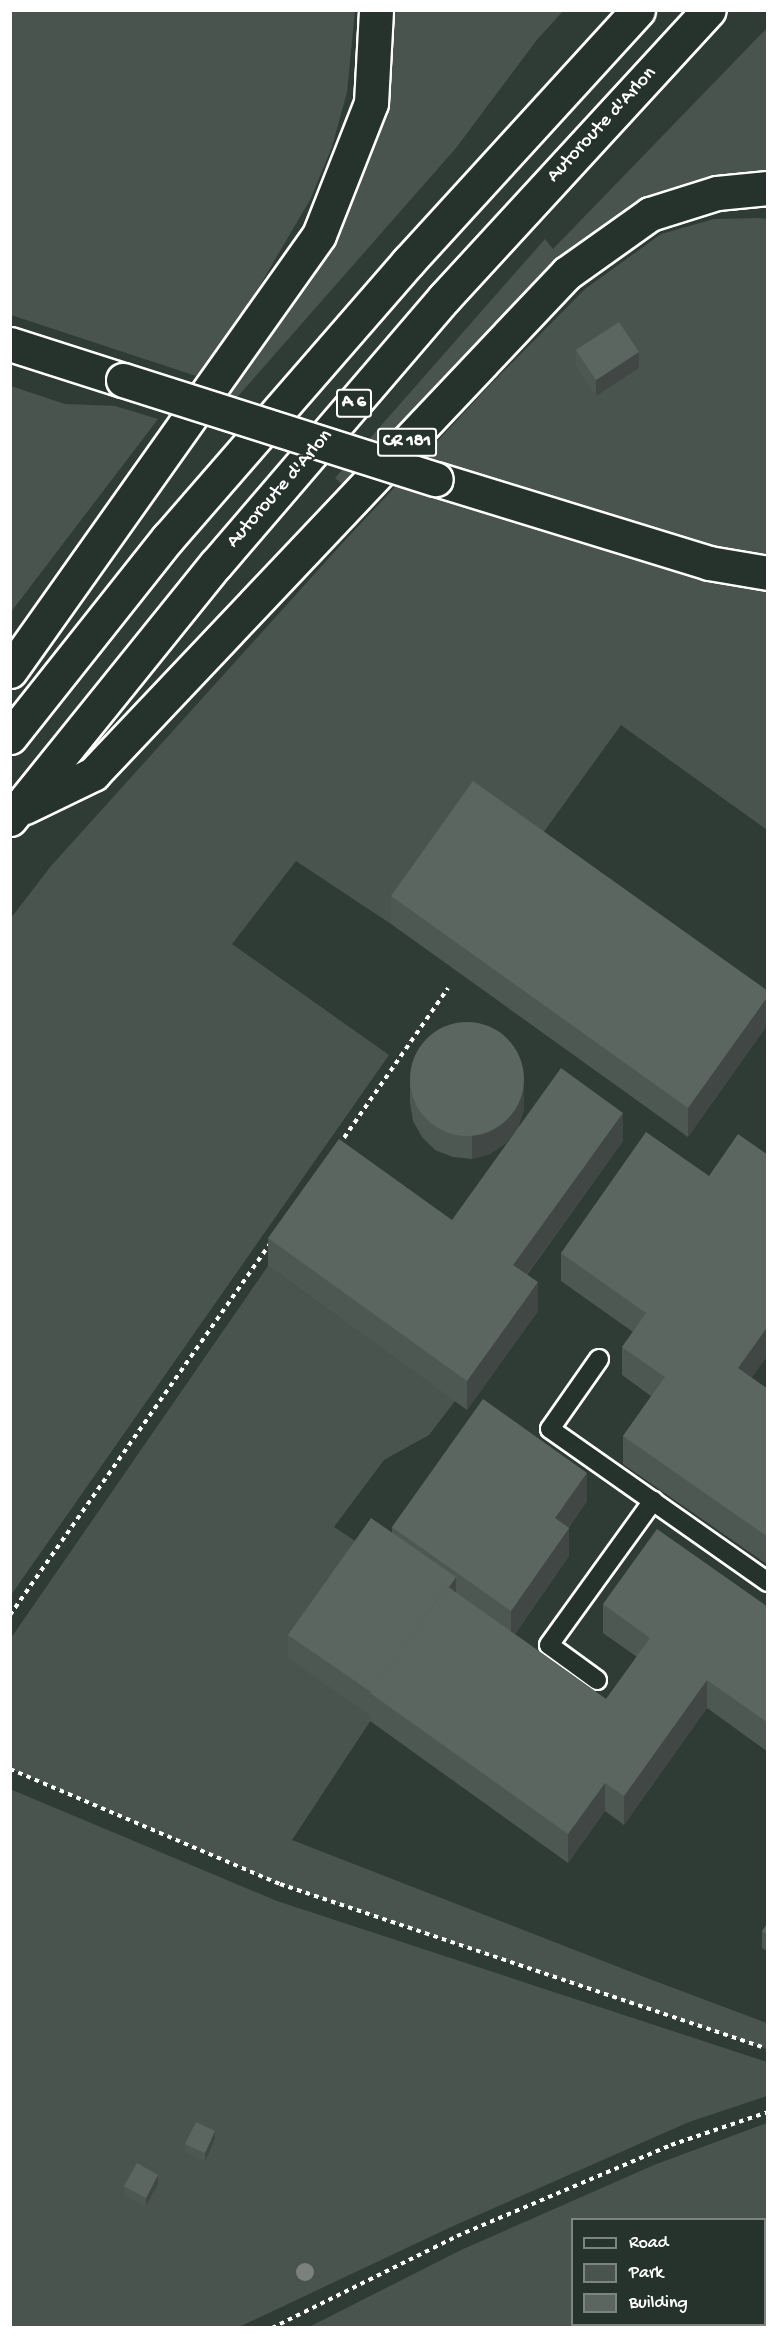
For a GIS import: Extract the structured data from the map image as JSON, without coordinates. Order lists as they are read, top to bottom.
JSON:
{
  "streets": {
    "main road": ["Autoroute d'Arlon", "A 6", "CR 181"]
  },
  "crossings": [
    ["Autoroute d'Arlon", "CR 181"]
  ],
  "legend": ["Road", "Park", "Building"]
}
